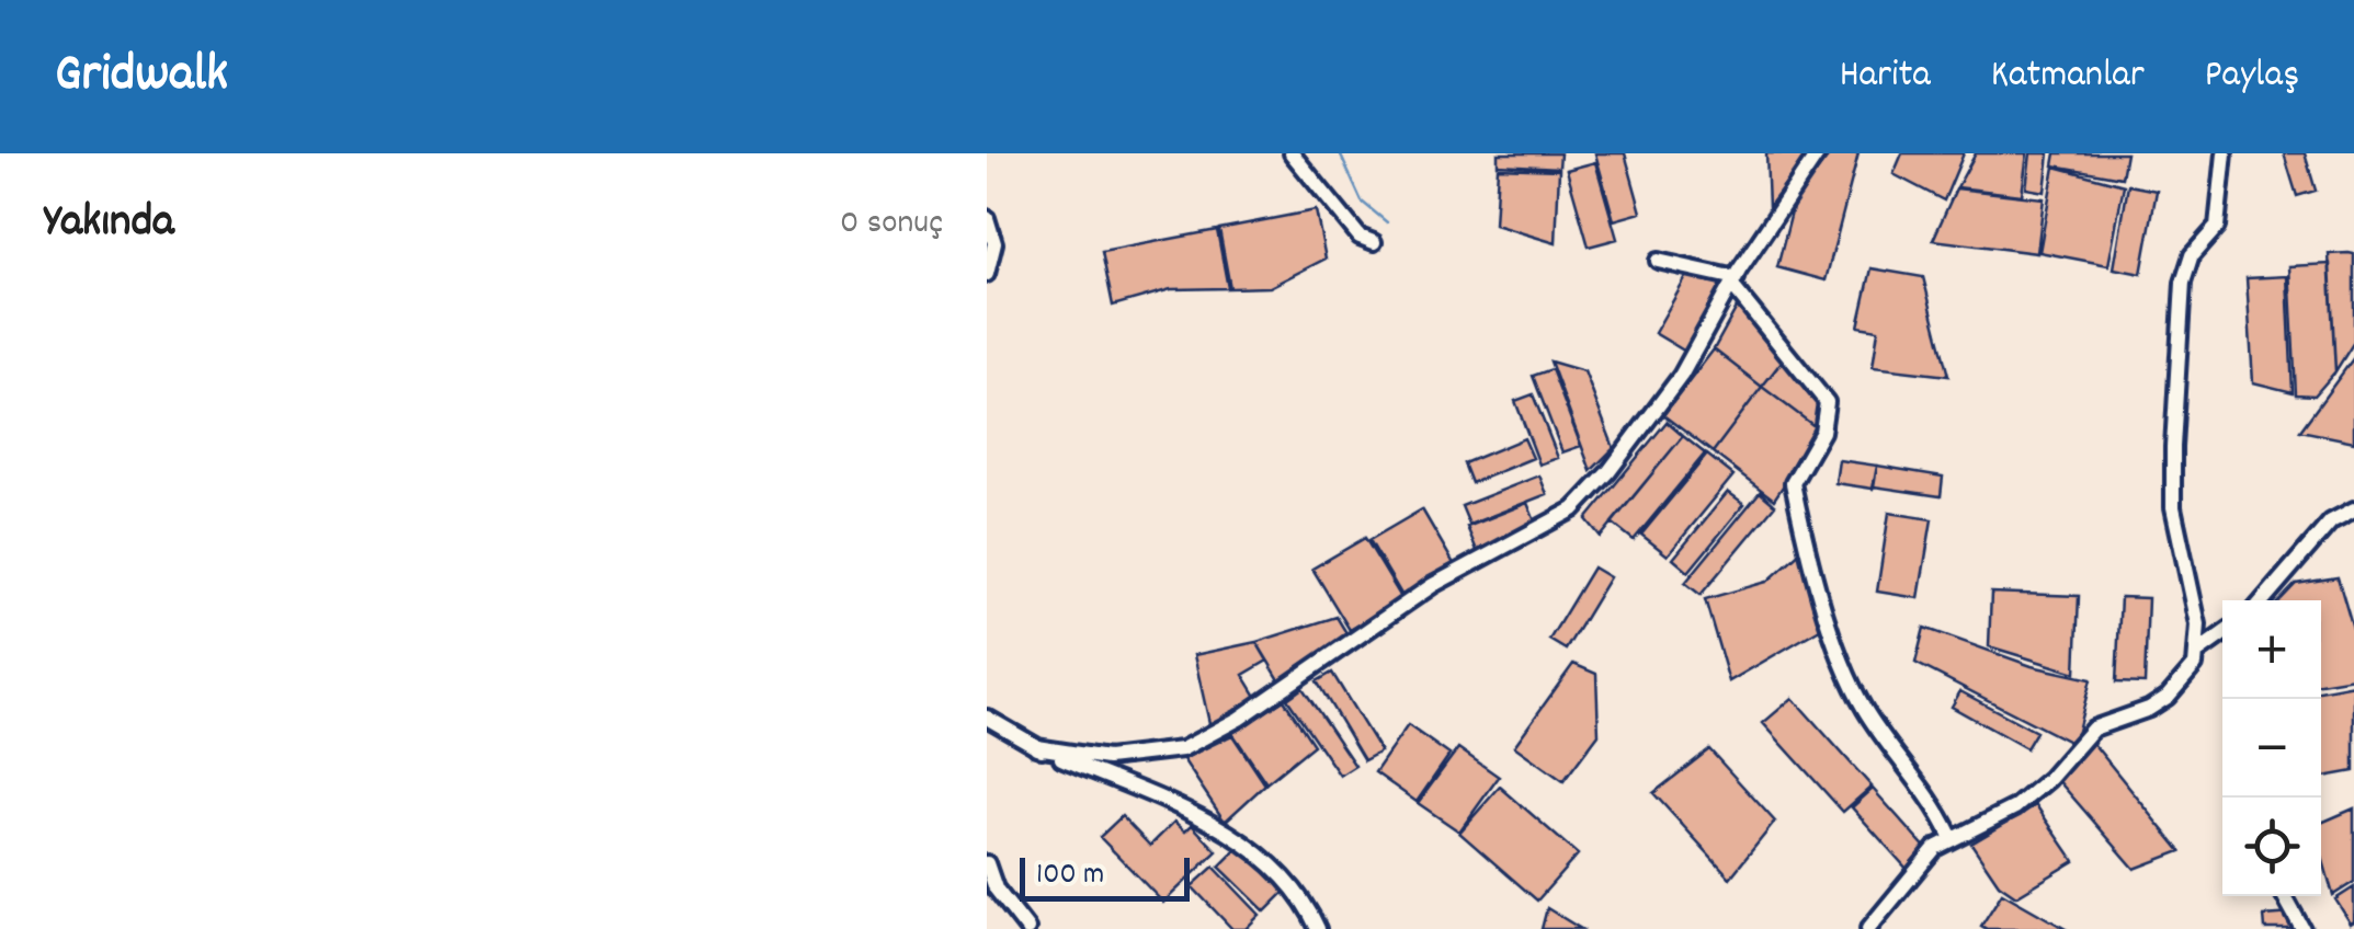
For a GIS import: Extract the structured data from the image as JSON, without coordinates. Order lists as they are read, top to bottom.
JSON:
{
  "scale_bar": "100 m",
  "page": {
    "header": "Gridwalk",
    "nav": ["Harita", "Katmanlar", "Paylaş"],
    "heading": ["Yakında", "0 sonuç"],
    "map_buttons": ["+", "−"],
    "scale": "100 m"
  }
}
